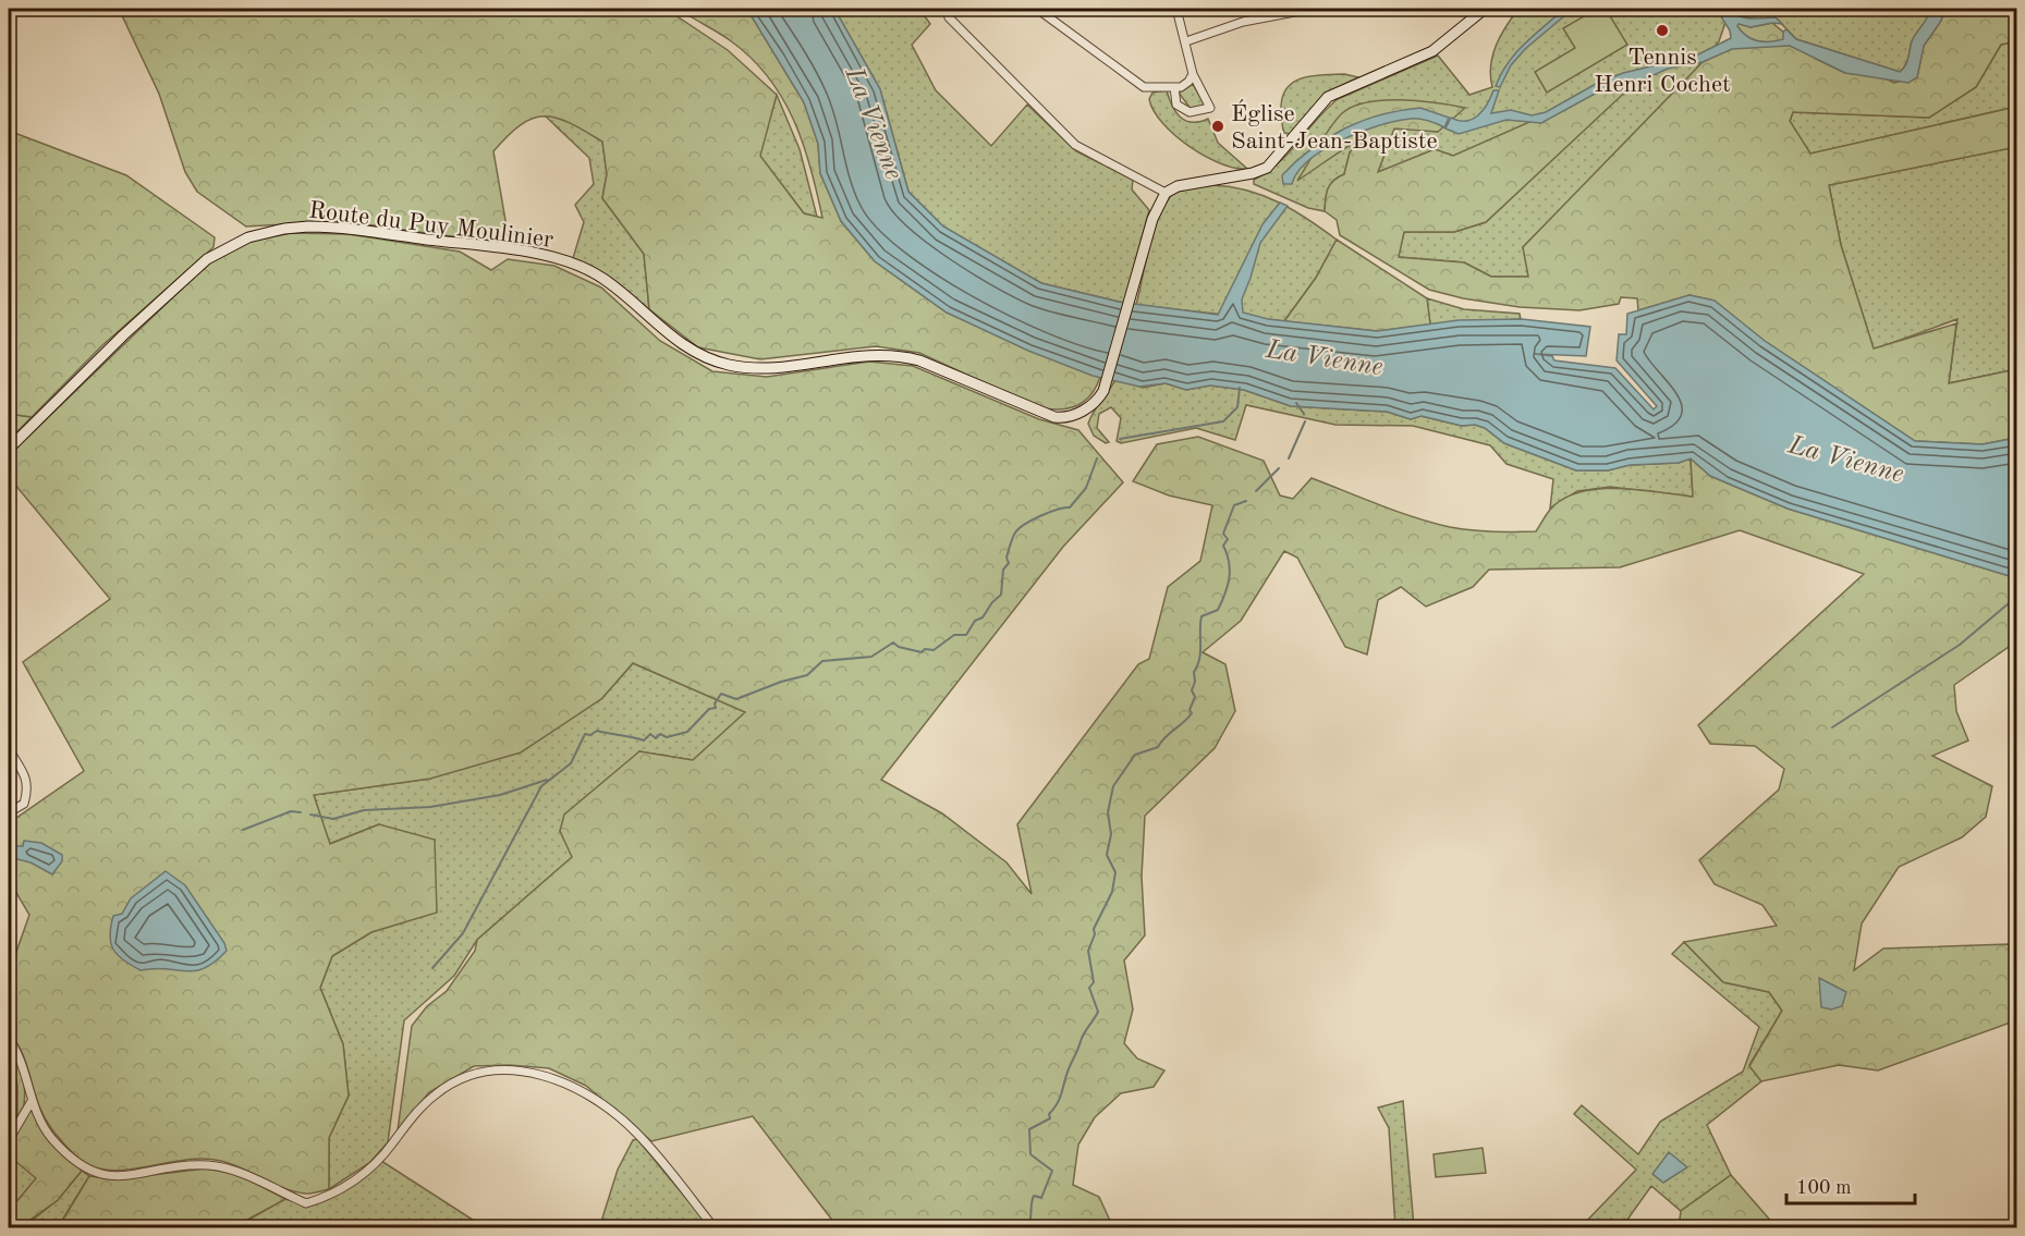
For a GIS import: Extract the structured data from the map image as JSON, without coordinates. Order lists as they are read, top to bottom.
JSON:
{
  "streets": {
    "main road": ["Route du Puy Moulinier"]
  },
  "water": ["La Vienne"],
  "places": ["Tennis Henri Cochet", "Église Saint-Jean-Baptiste"],
  "scale_bar": "100 m"
}
